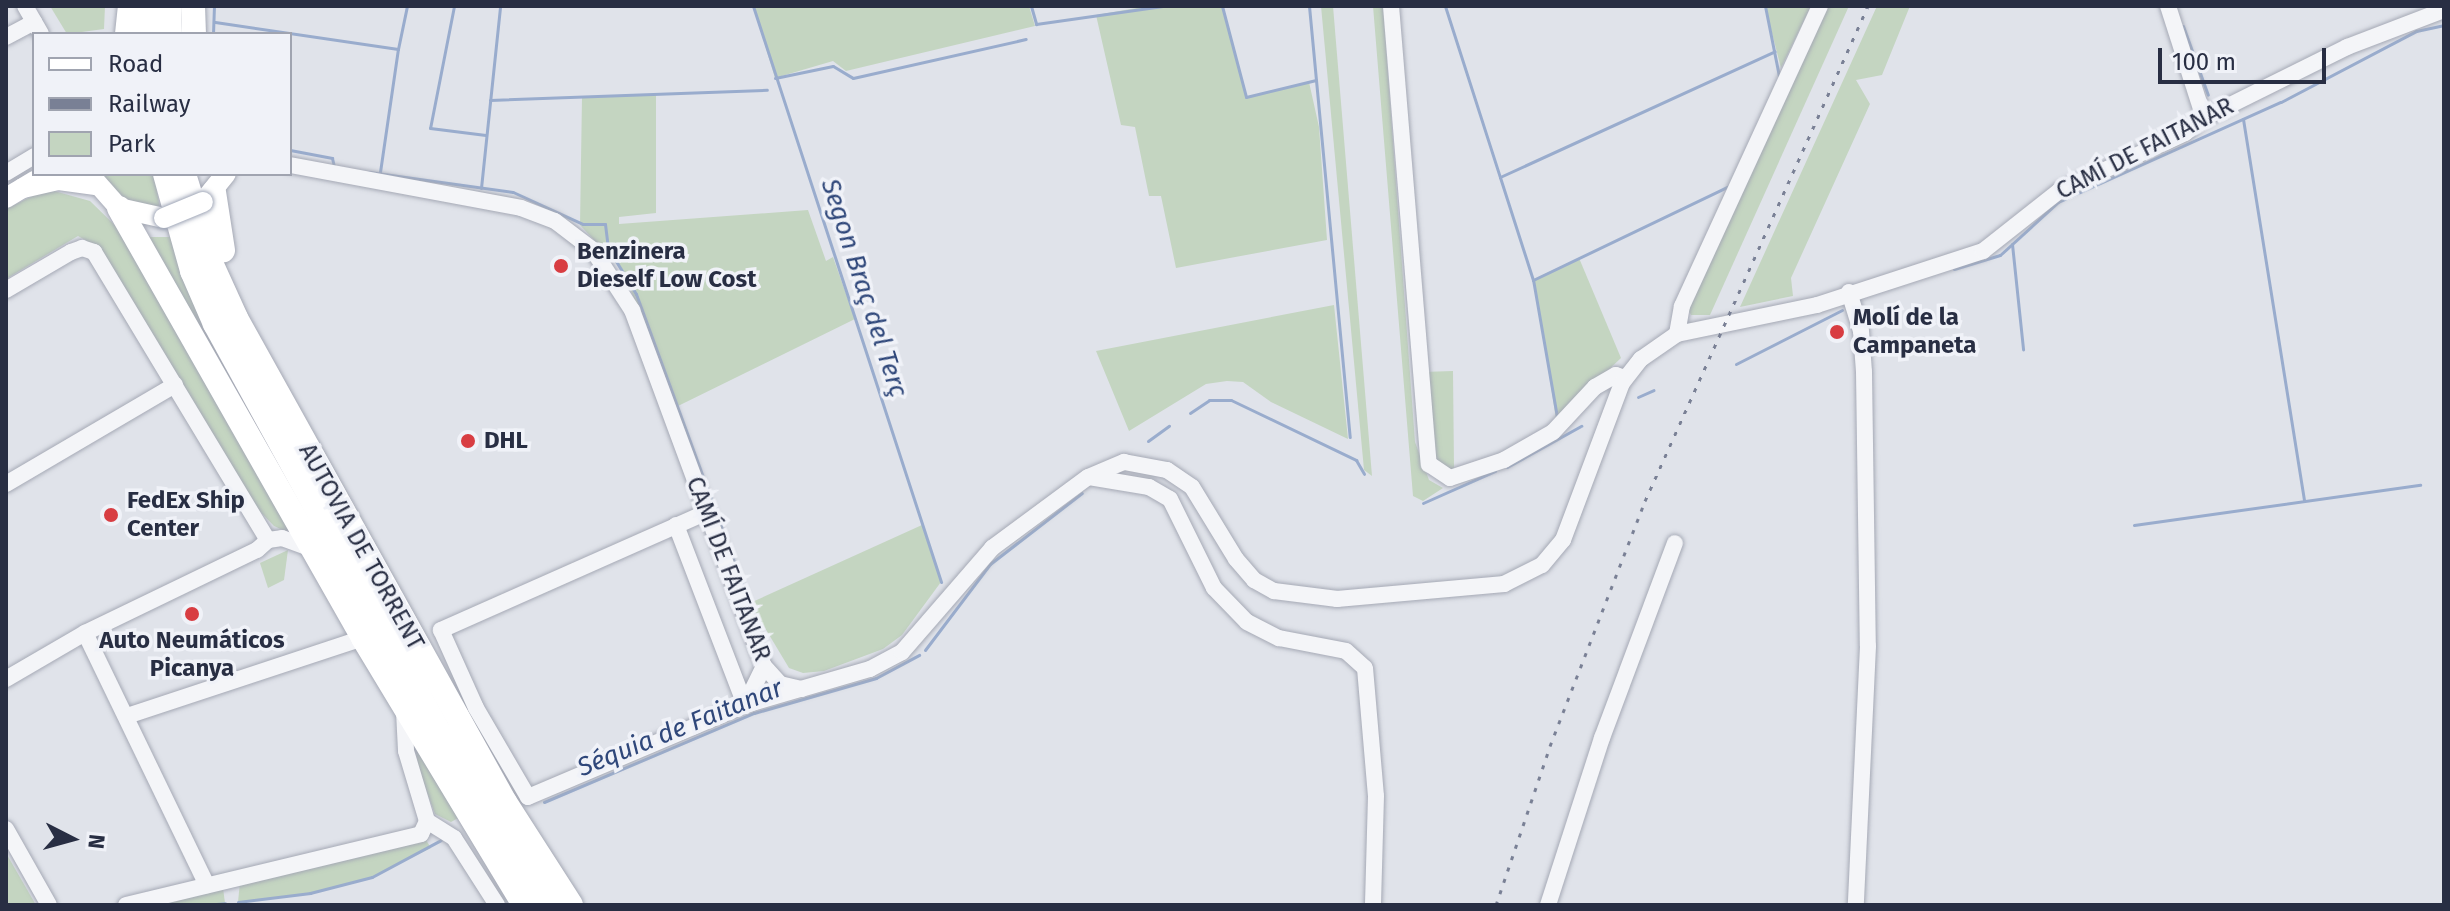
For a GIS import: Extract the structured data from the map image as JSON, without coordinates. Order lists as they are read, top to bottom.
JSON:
{
  "streets": {
    "highway": ["AUTOVIA DE TORRENT"],
    "street": ["CAMÍ DE FAITANAR"]
  },
  "water": ["Segon Braç del Terç", "Séquia de Faitanar"],
  "places": [
    "Benzinera Dieself Low Cost",
    "Molí de la Campaneta",
    "DHL",
    "FedEx Ship Center",
    "Auto Neumáticos Picanya"
  ],
  "legend": ["Road", "Railway", "Park"],
  "scale_bar": "100 m",
  "north": "right"
}
